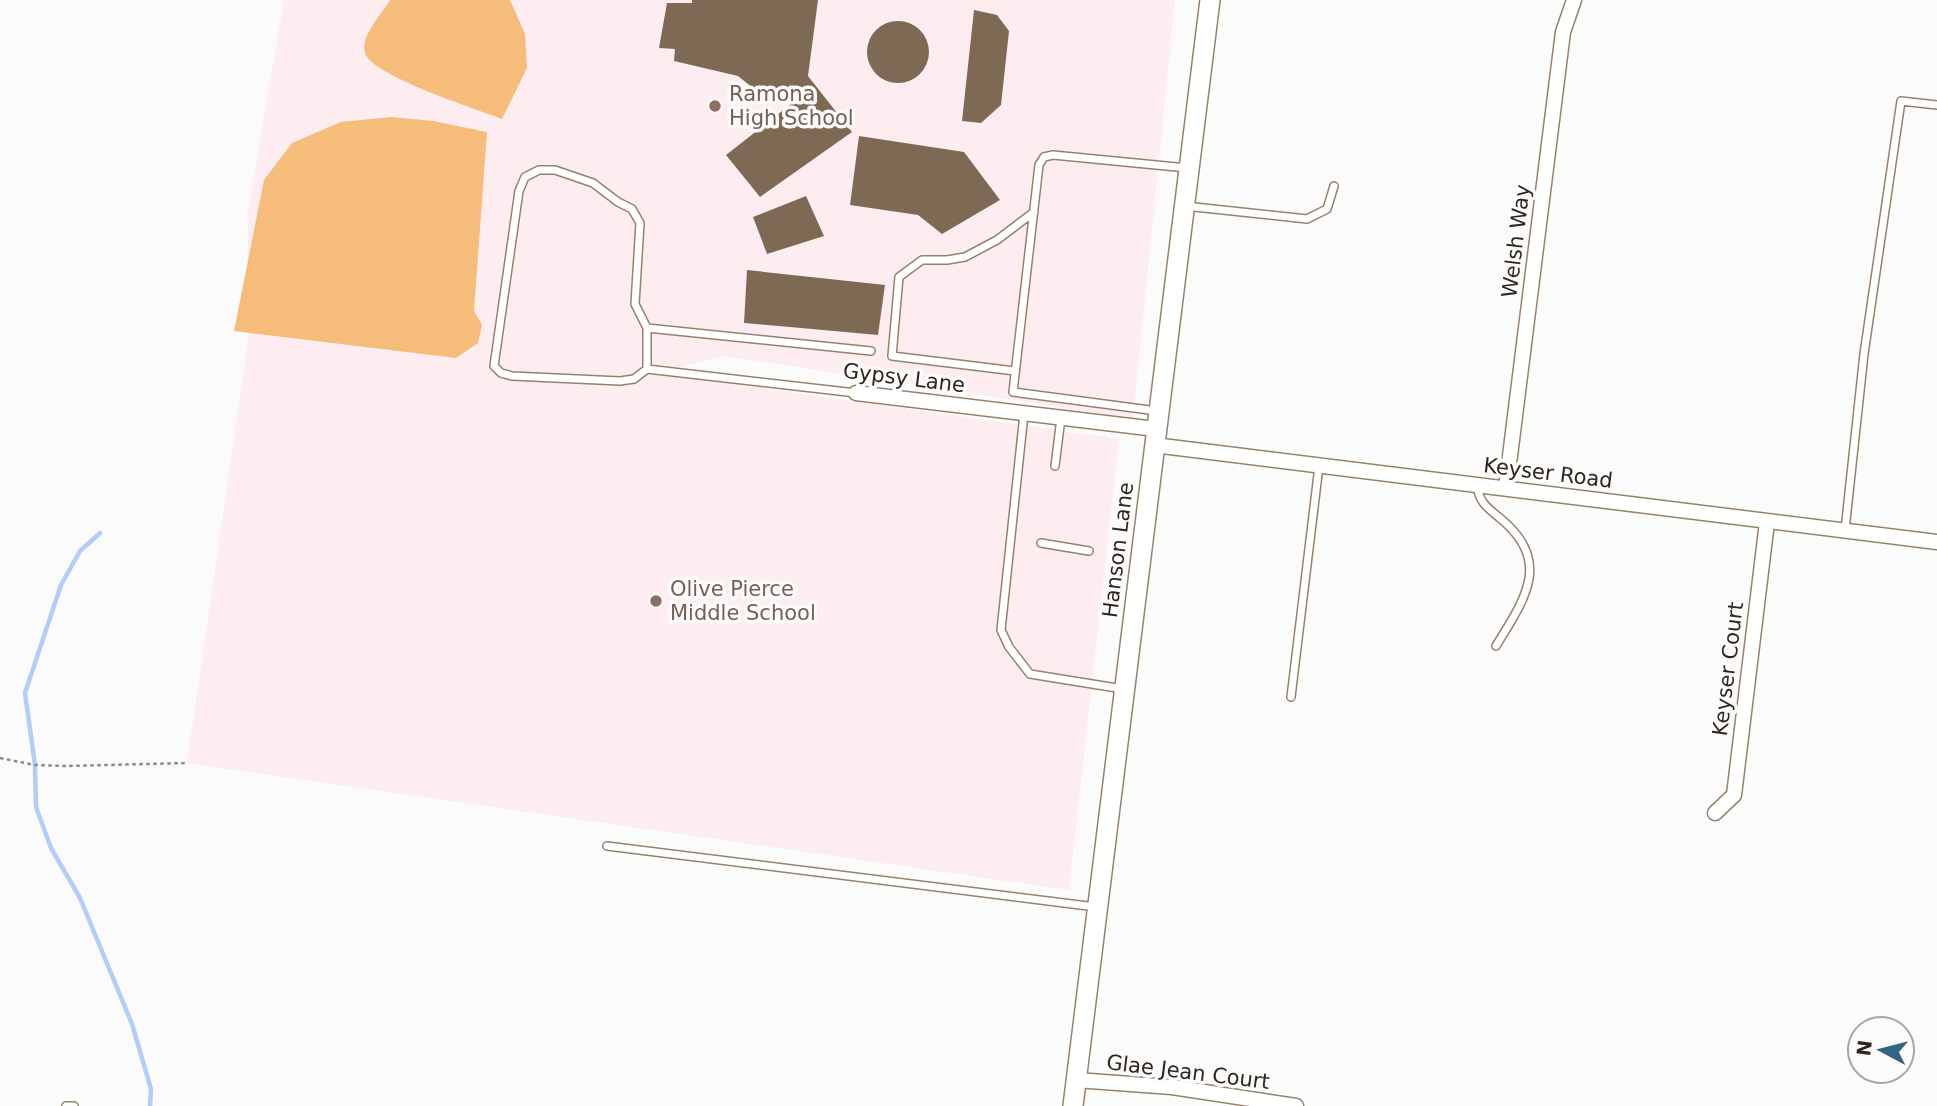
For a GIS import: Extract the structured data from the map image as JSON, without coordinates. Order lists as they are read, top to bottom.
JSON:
{
  "streets": {
    "main road": ["Hanson Lane"],
    "street": [
      "Welsh Way",
      "Gypsy Lane",
      "Keyser Road",
      "Keyser Court",
      "Glae Jean Court"
    ]
  },
  "crossings": [
    ["Welsh Way", "Keyser Road"],
    ["Gypsy Lane", "Keyser Road"],
    ["Gypsy Lane", "Hanson Lane"],
    ["Keyser Road", "Hanson Lane"],
    ["Keyser Road", "Keyser Court"],
    ["Hanson Lane", "Glae Jean Court"]
  ],
  "places": ["Ramona High School", "Olive Pierce Middle School"],
  "north": "left"
}
